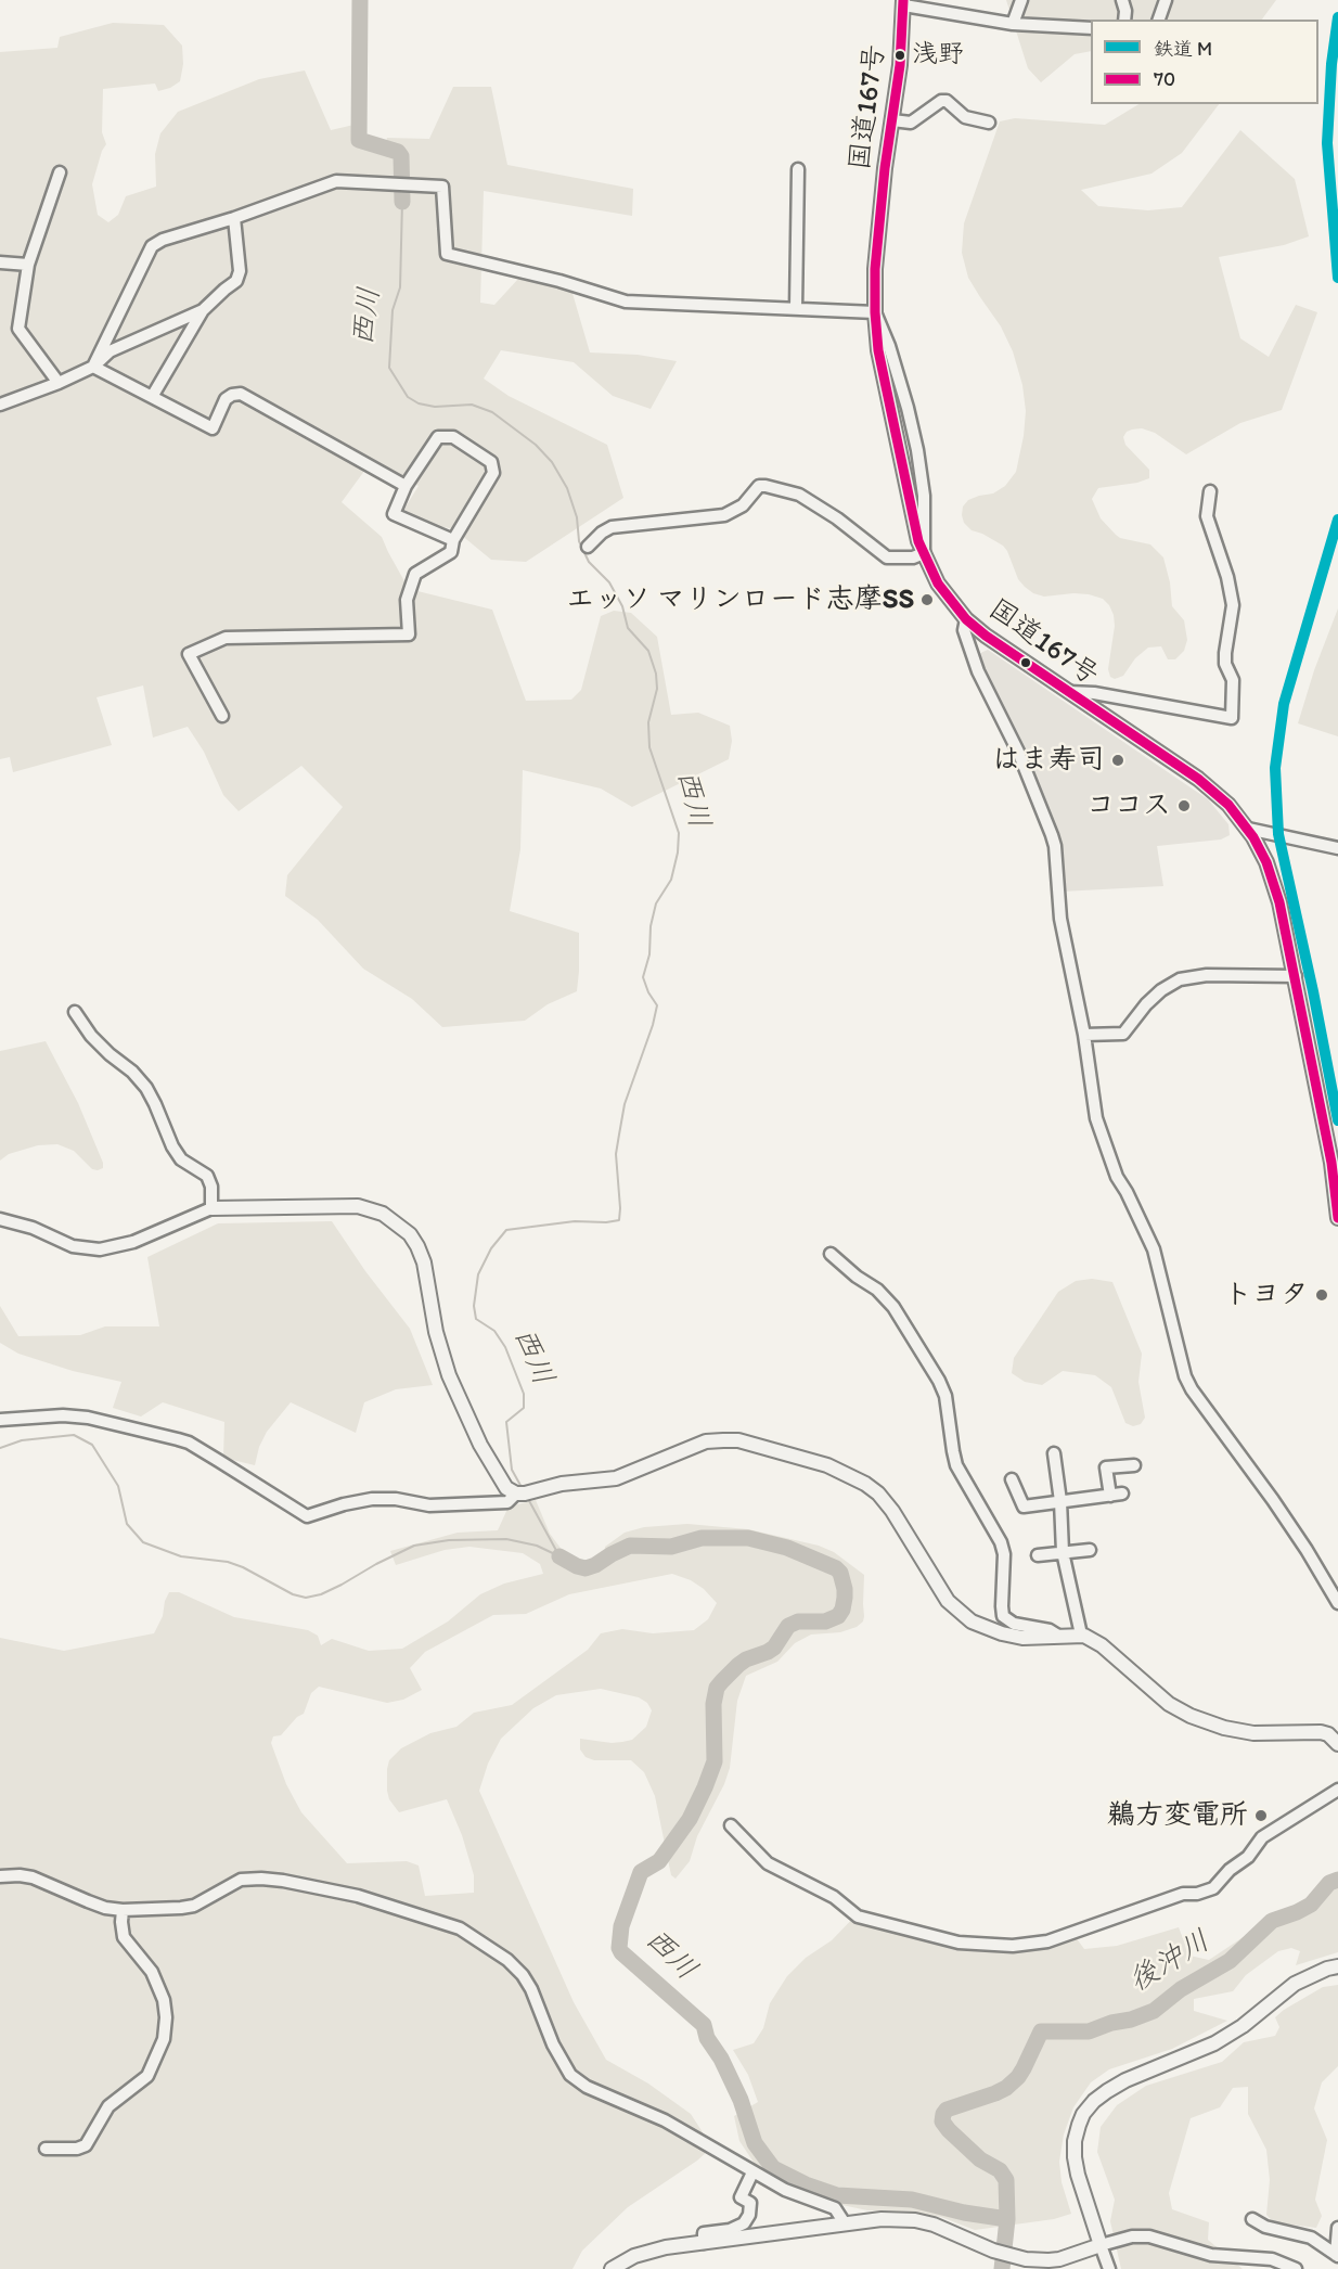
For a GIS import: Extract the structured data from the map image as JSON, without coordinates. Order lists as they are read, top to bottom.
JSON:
{
  "streets": {
    "street": ["国道167号"]
  },
  "water": ["西川", "後沖川"],
  "places": [
    "浅野",
    "エッソ マリンロード志摩SS",
    "はま寿司",
    "ココス",
    "トヨタ",
    "鵜方変電所"
  ],
  "lines": ["transit line 70", "rail line M"],
  "legend": ["鉄道 M", "70"]
}
